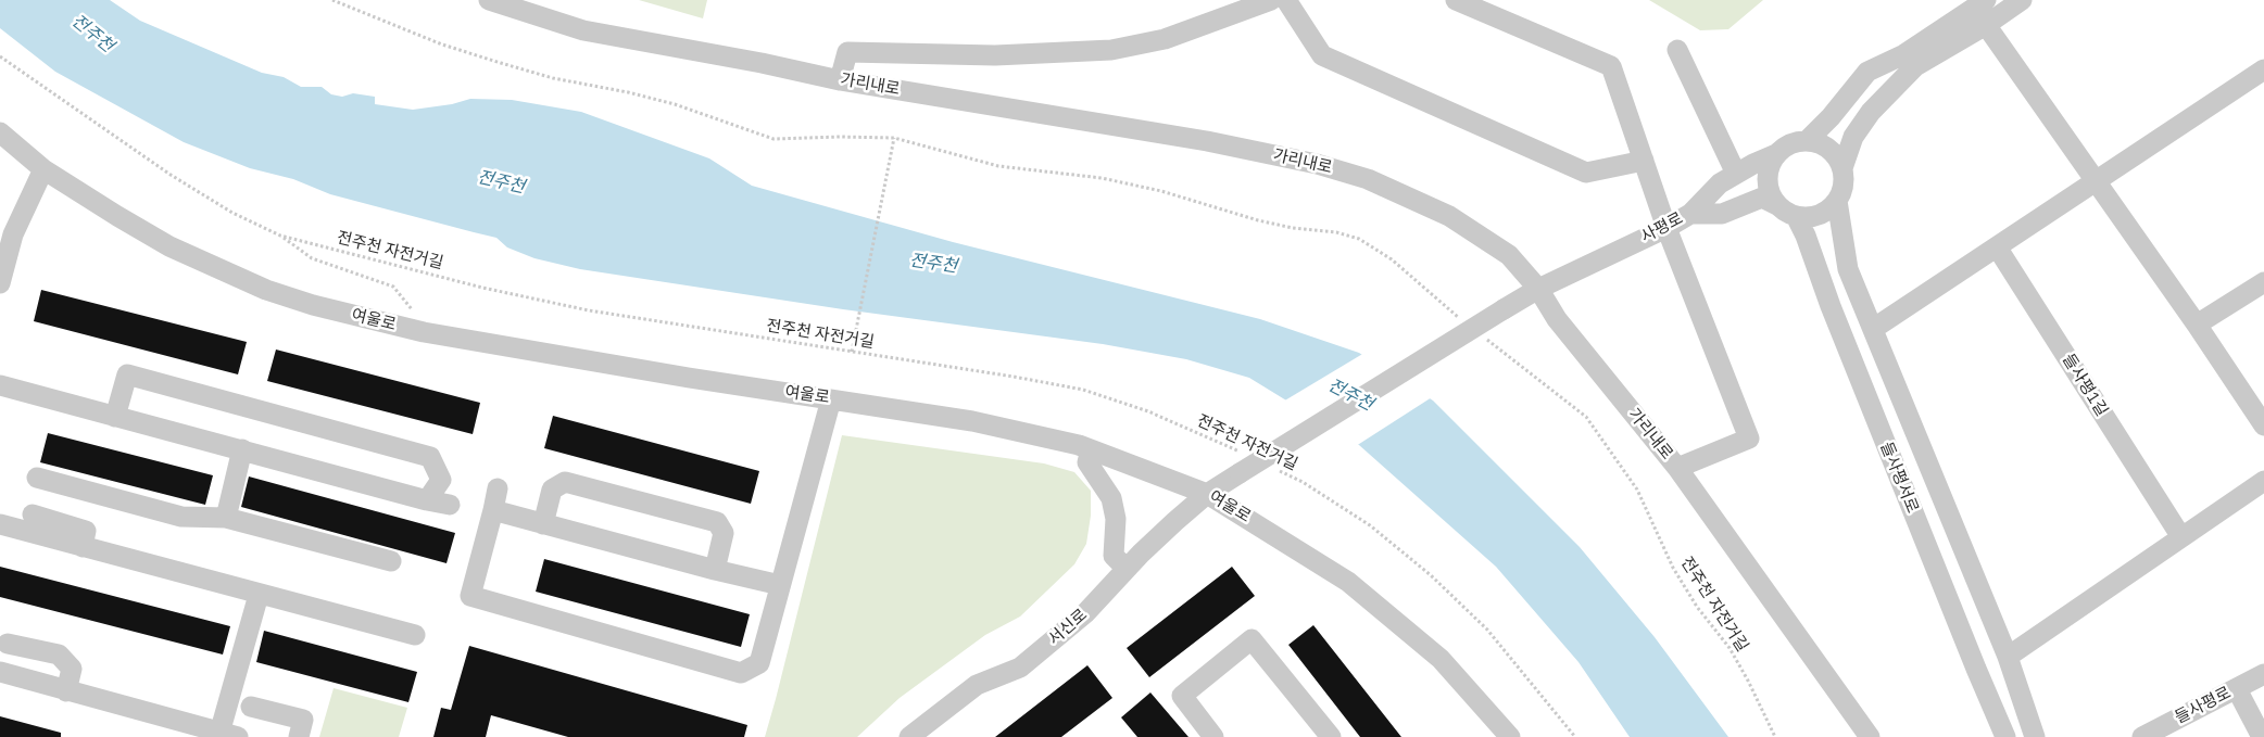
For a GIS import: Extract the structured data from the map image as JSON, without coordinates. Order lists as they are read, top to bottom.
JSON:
{
  "streets": {
    "street": [
      "가리내로",
      "사평로",
      "여울로",
      "들사평1길",
      "들사평서로",
      "서신로",
      "들사평로"
    ],
    "path": ["전주천 자전거길"]
  },
  "crossings": [
    ["가리내로", "사평로"],
    ["사평로", "전주천 자전거길"],
    ["사평로", "들사평서로"],
    ["사평로", "서신로"],
    ["전주천 자전거길", "서신로"],
    ["여울로", "서신로"]
  ],
  "water": ["전주천"]
}
